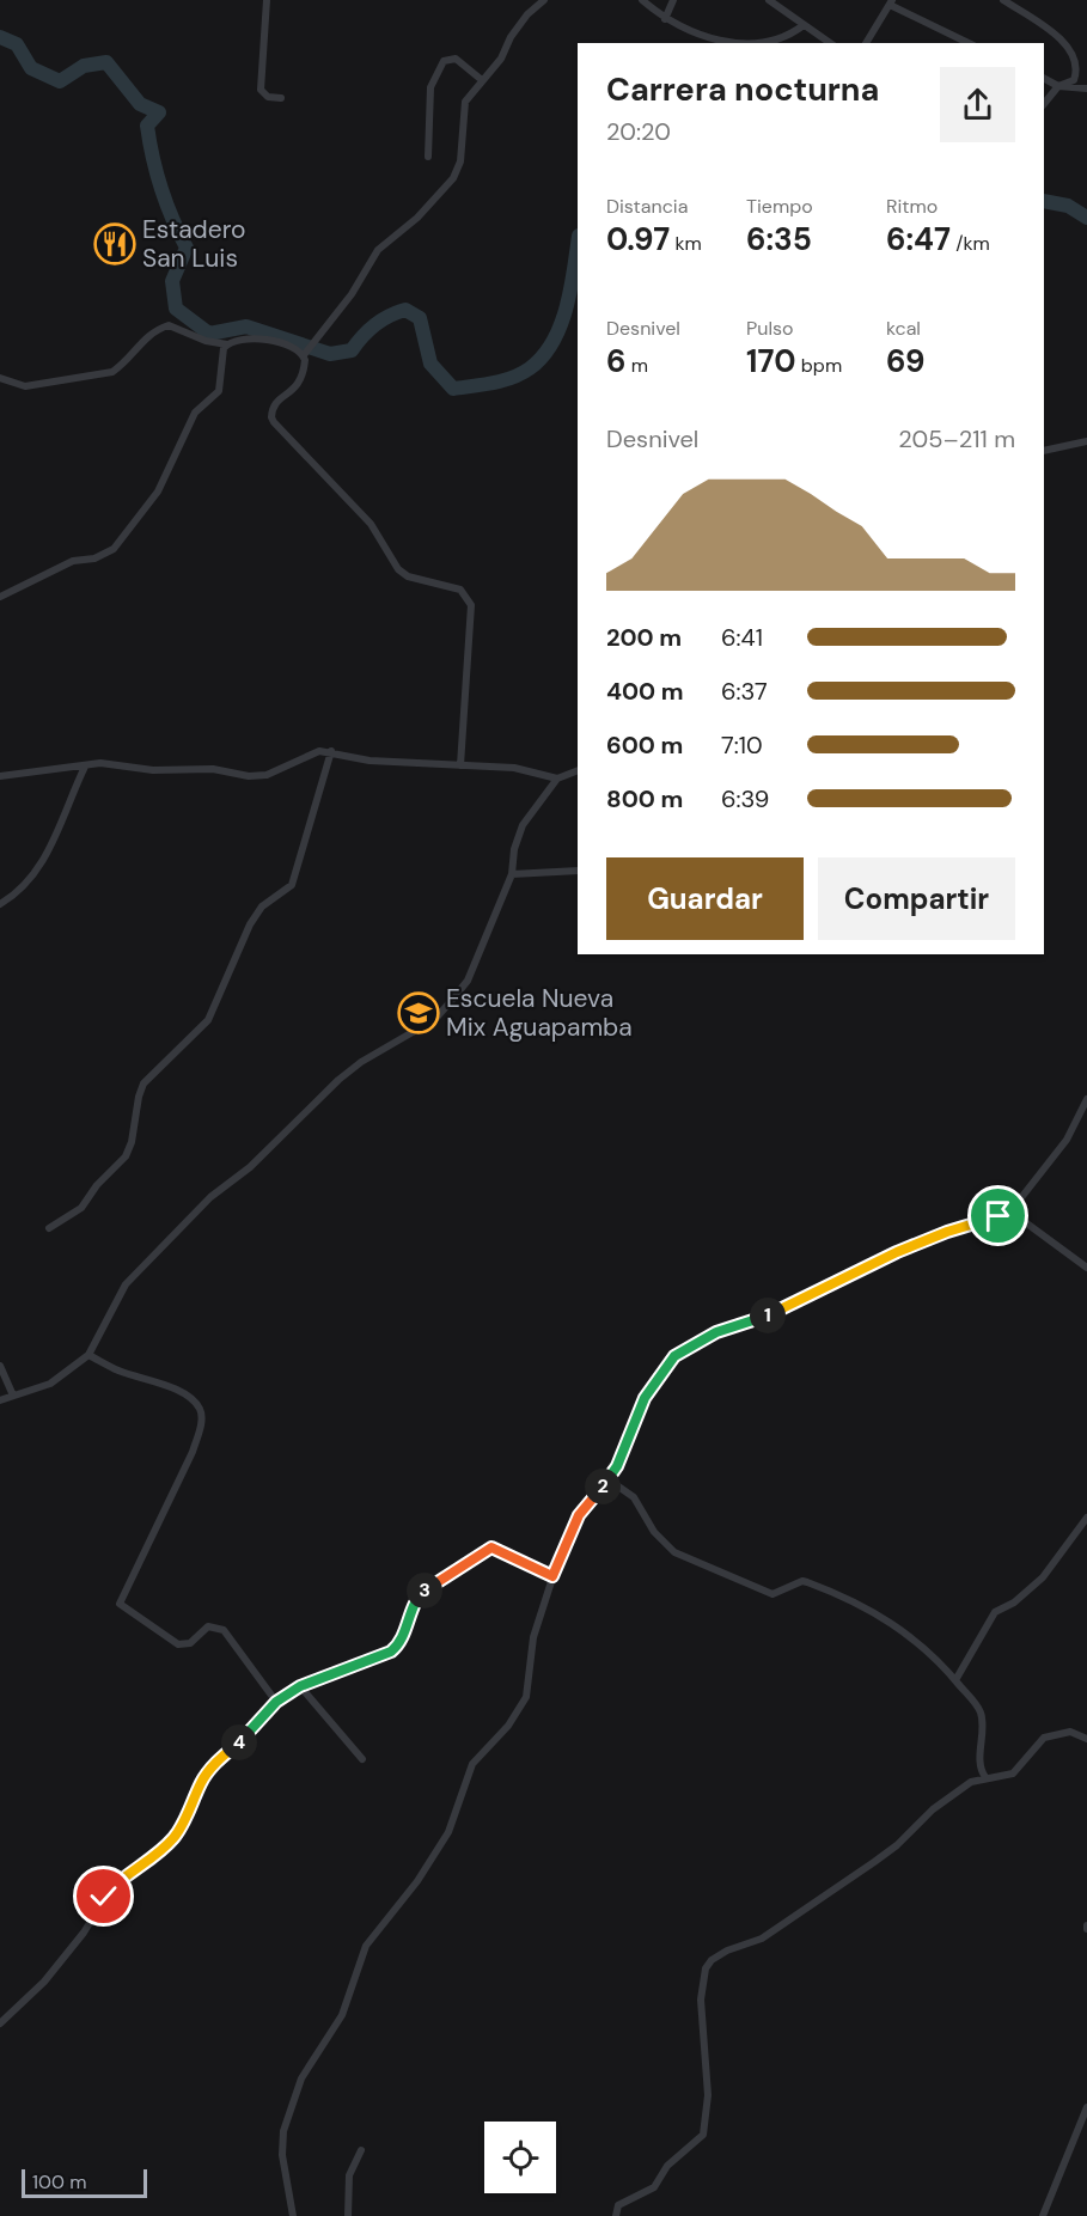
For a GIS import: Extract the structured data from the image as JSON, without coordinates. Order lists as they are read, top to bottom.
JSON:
{
  "places": {
    "restaurant": ["Estadero San Luis"],
    "school or university": ["Escuela Nueva Mix Aguapamba"]
  },
  "scale_bar": "100 m",
  "page": {
    "heading": ["Carrera nocturna", "20:20"],
    "stats": [
      ["Distancia", "0.97 km"],
      ["Tiempo", "6:35"],
      ["Ritmo", "6:47 /km"],
      ["Desnivel", "6 m"],
      ["Pulso", "170 bpm"],
      ["kcal", "69"]
    ],
    "chart": ["Desnivel", "205–211 m"],
    "list": [
      {
        "name": "200 m",
        "note": "6:41"
      },
      {
        "name": "400 m",
        "note": "6:37"
      },
      {
        "name": "600 m",
        "note": "7:10"
      },
      {
        "name": "800 m",
        "note": "6:39"
      }
    ],
    "buttons": ["Guardar", "Compartir"],
    "pins": [
      "1",
      "2",
      "3",
      "4"
    ],
    "scale": "100 m"
  }
}
